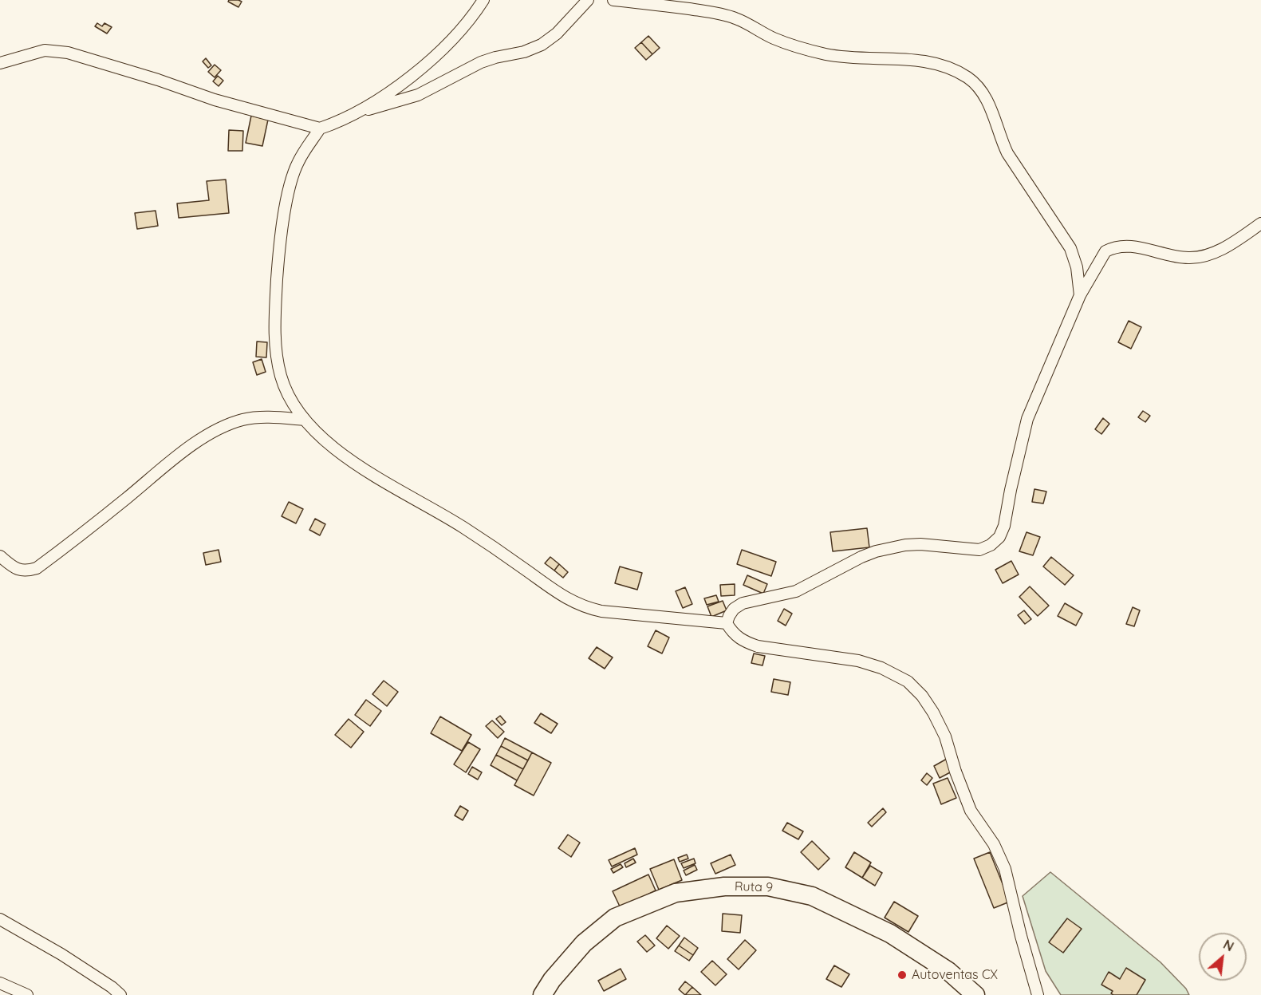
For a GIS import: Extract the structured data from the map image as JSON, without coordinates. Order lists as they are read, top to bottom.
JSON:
{
  "streets": {
    "main road": ["Ruta 9"]
  },
  "places": ["Autoventas CX"],
  "north": "top right"
}
